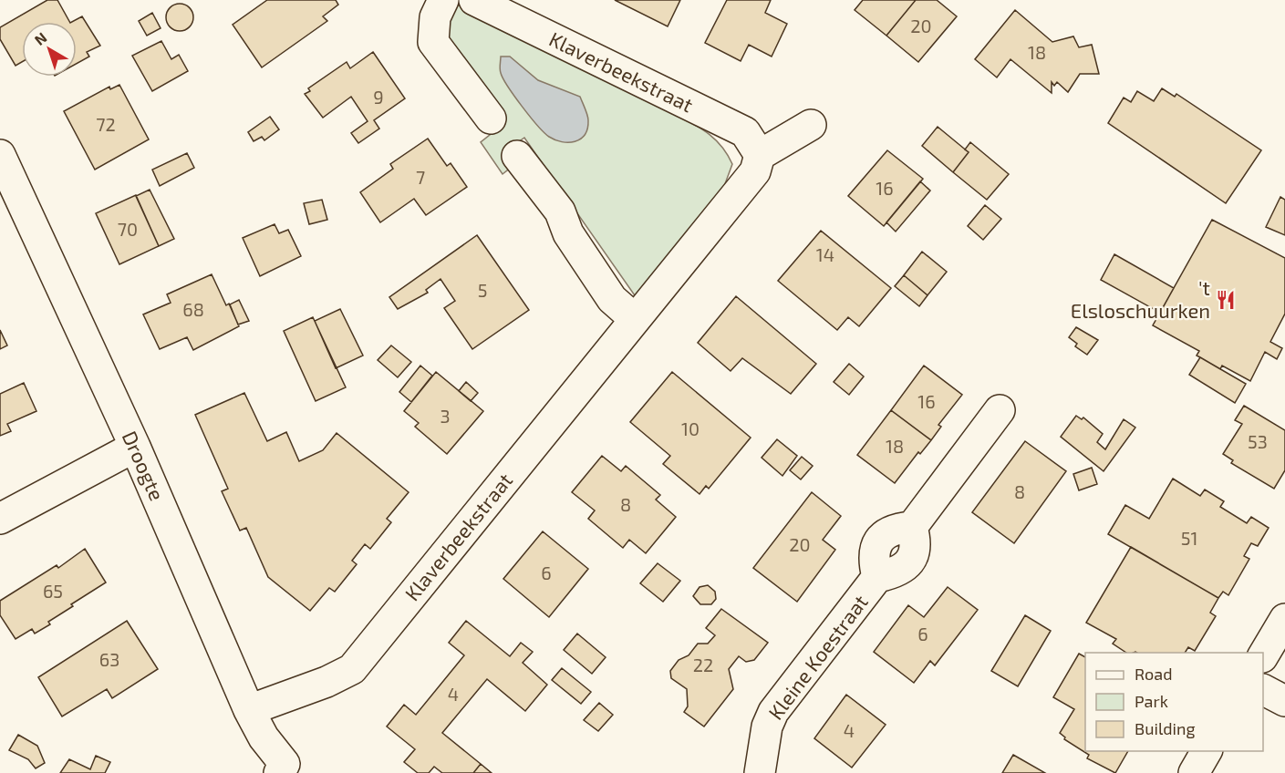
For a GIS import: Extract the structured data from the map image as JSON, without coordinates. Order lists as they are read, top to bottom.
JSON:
{
  "streets": {
    "street": ["Klaverbeekstraat", "Droogte", "Kleine Koestraat"]
  },
  "crossings": [
    ["Klaverbeekstraat", "Droogte"]
  ],
  "places": {
    "restaurant": ["'t Elsloschuurken"]
  },
  "house_numbers": [
    "20",
    "18",
    "9",
    "72",
    "7",
    "16",
    "70",
    "14",
    "5",
    "68",
    "16",
    "3",
    "10",
    "53",
    "18",
    "8",
    "8",
    "51",
    "20",
    "6",
    "65",
    "6",
    "63",
    "22",
    "4",
    "4"
  ],
  "legend": ["Road", "Park", "Building"],
  "north": "top left"
}
